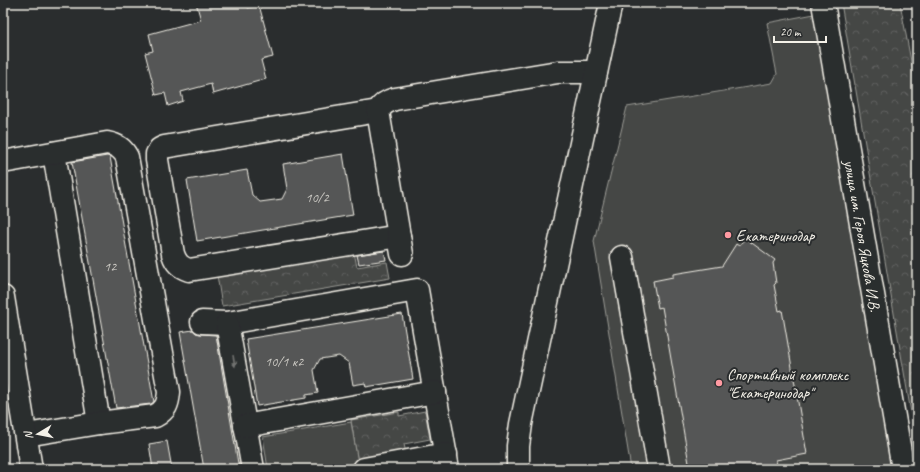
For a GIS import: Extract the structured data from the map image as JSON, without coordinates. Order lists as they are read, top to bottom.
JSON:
{
  "streets": {
    "street": ["улица им. Героя Яцкова И.В."]
  },
  "places": ["Екатеринодар", "Спортивный комплекс \"Екатеринодар\""],
  "house_numbers": ["10/2", "12", "10/1 к2"],
  "scale_bar": "20 m",
  "north": "left"
}
